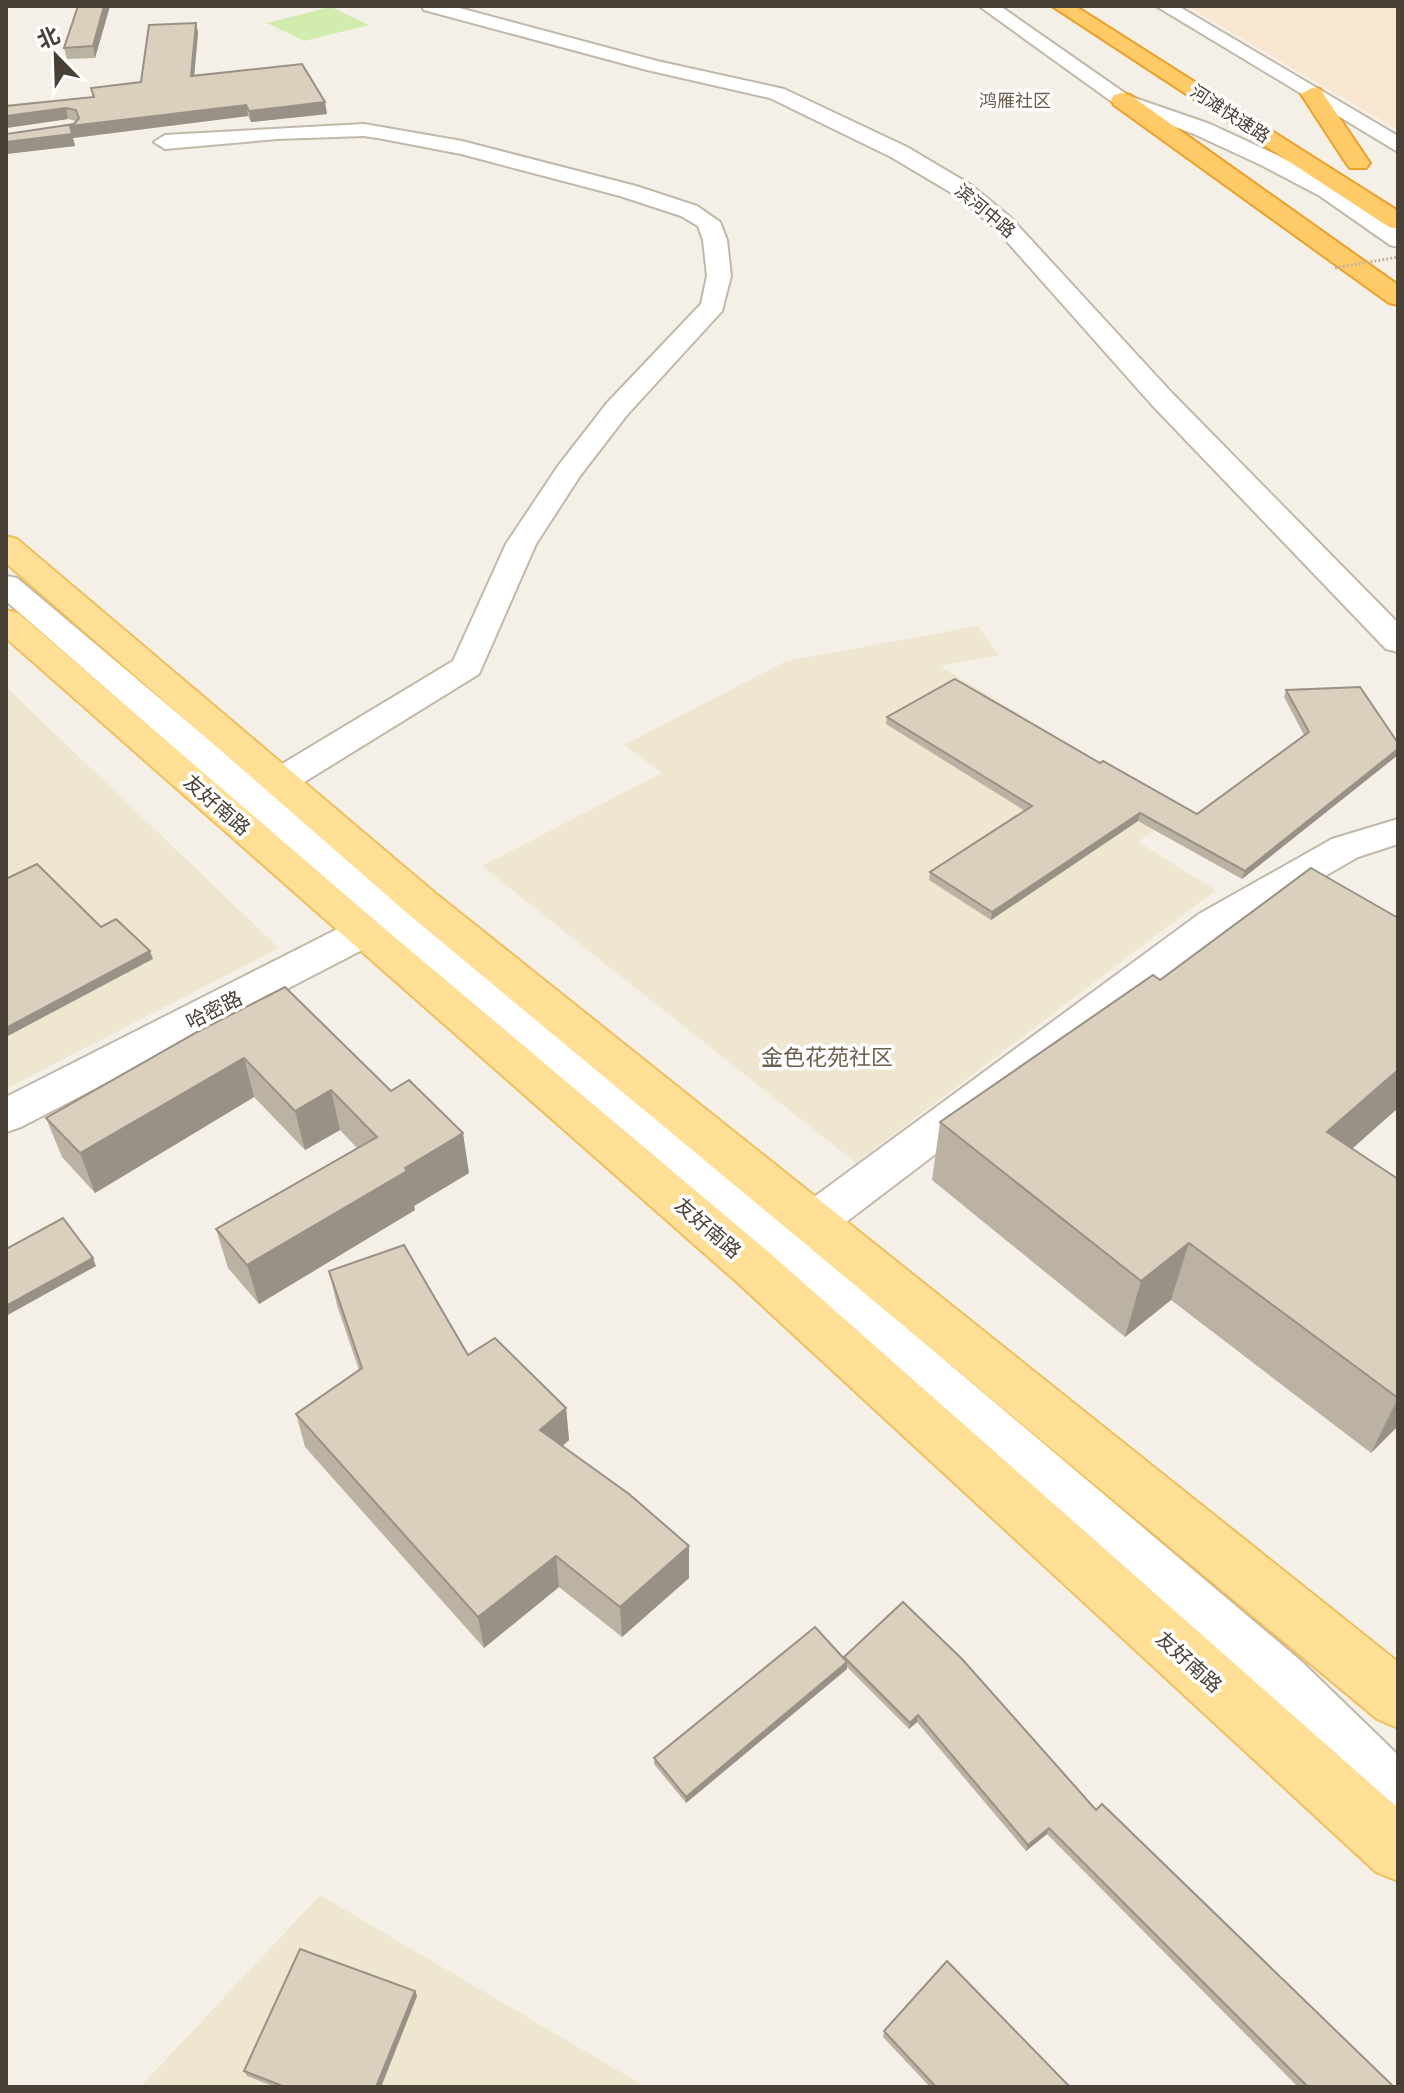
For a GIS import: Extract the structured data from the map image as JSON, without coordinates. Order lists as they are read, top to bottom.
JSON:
{
  "streets": {
    "highway": ["河滩快速路"],
    "main road": ["友好南路"],
    "street": ["滨河中路", "哈密路"]
  },
  "crossings": [
    ["友好南路", "哈密路"]
  ],
  "districts": ["鸿雁社区", "金色花苑社区"],
  "north": "top left"
}
